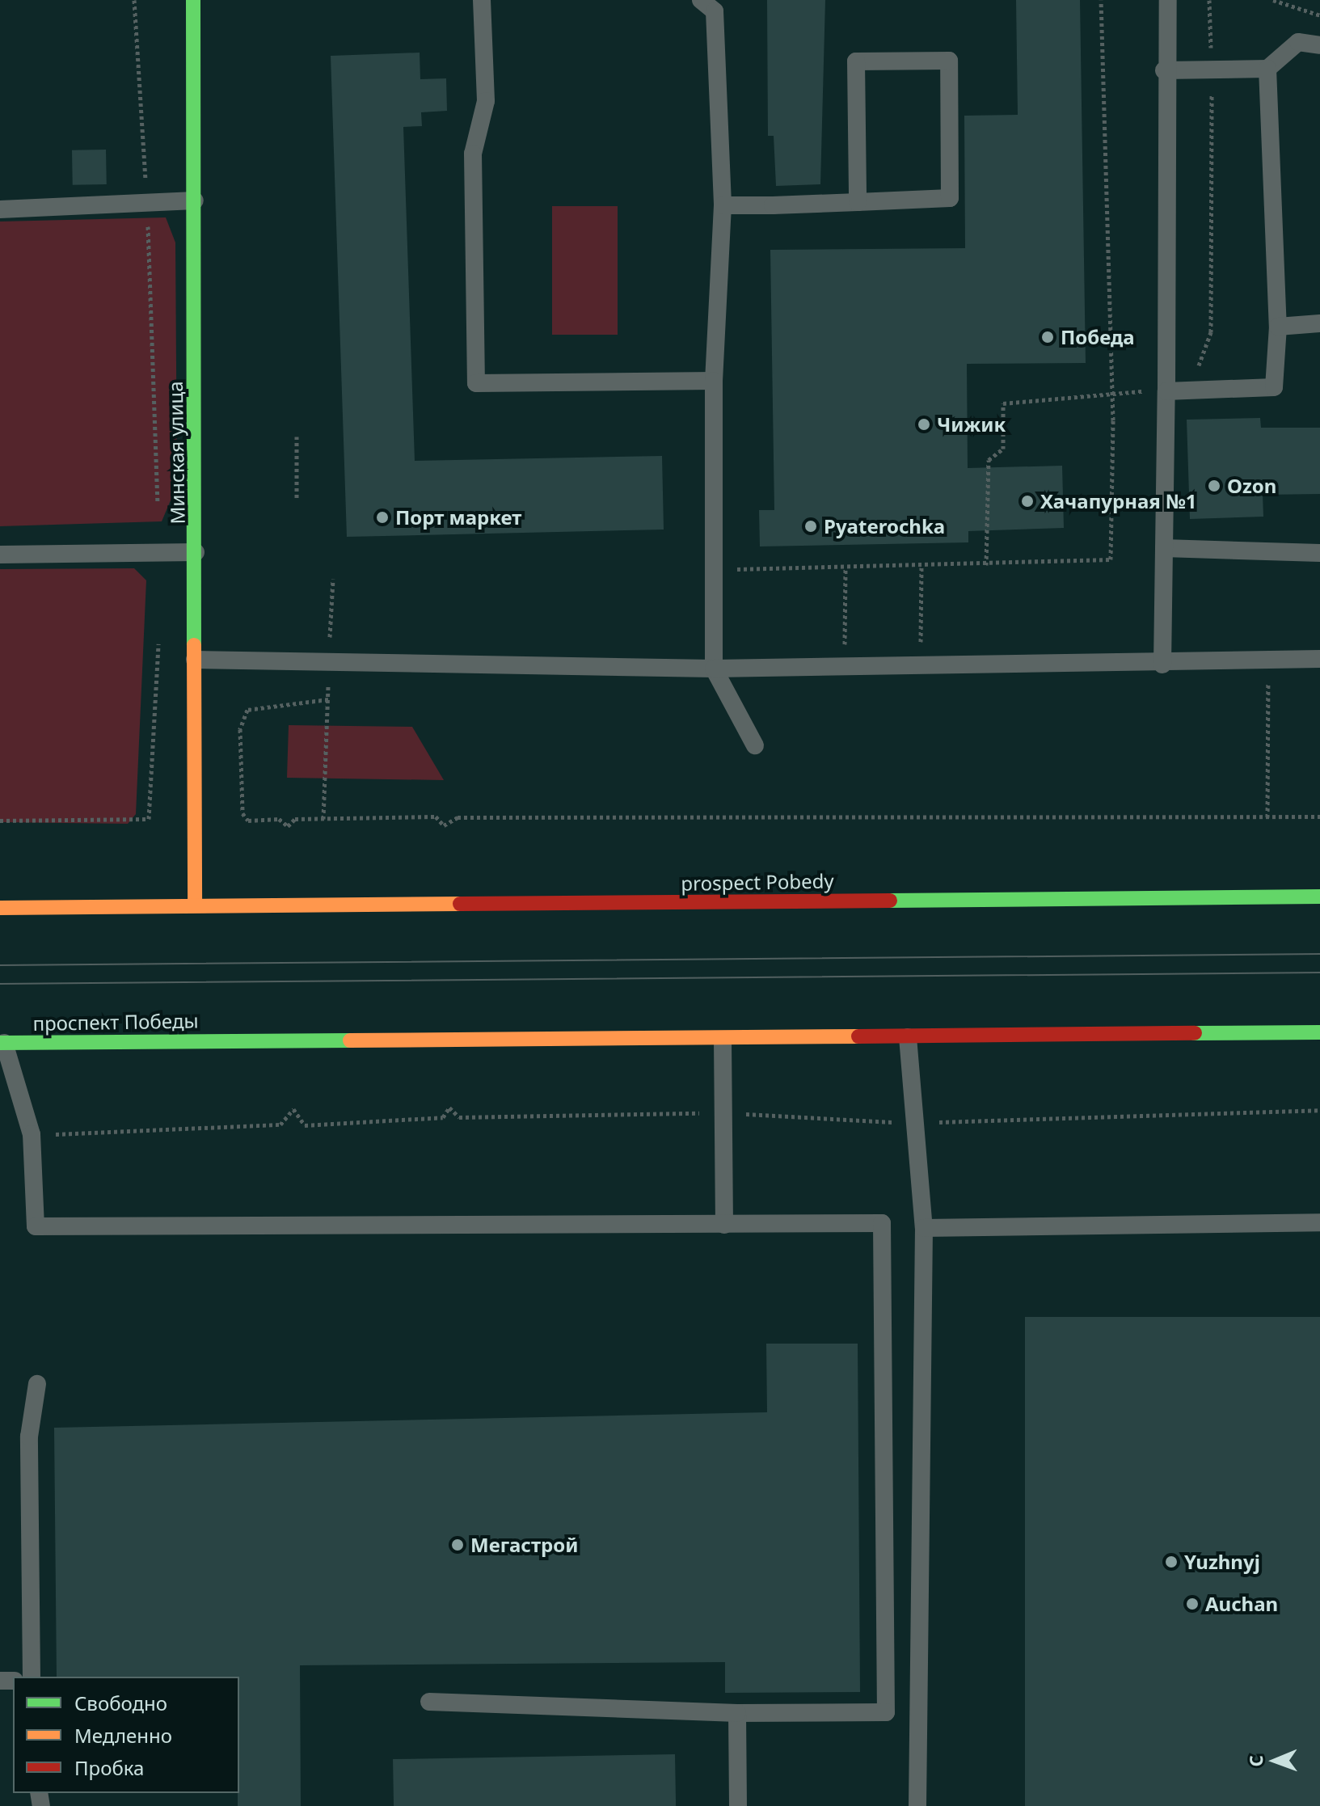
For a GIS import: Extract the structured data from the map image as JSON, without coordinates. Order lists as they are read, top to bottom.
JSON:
{
  "streets": {
    "main road": ["Минская улица", "prospect Pobedy", "проспект Победы"]
  },
  "crossings": [
    ["Минская улица", "prospect Pobedy"]
  ],
  "places": [
    "Победа",
    "Чижик",
    "Ozon",
    "Хачапурная №1",
    "Порт маркет",
    "Pyaterochka",
    "Мегастрой",
    "Yuzhnyj",
    "Auchan"
  ],
  "legend": ["Свободно", "Медленно", "Пробка"],
  "north": "left"
}
